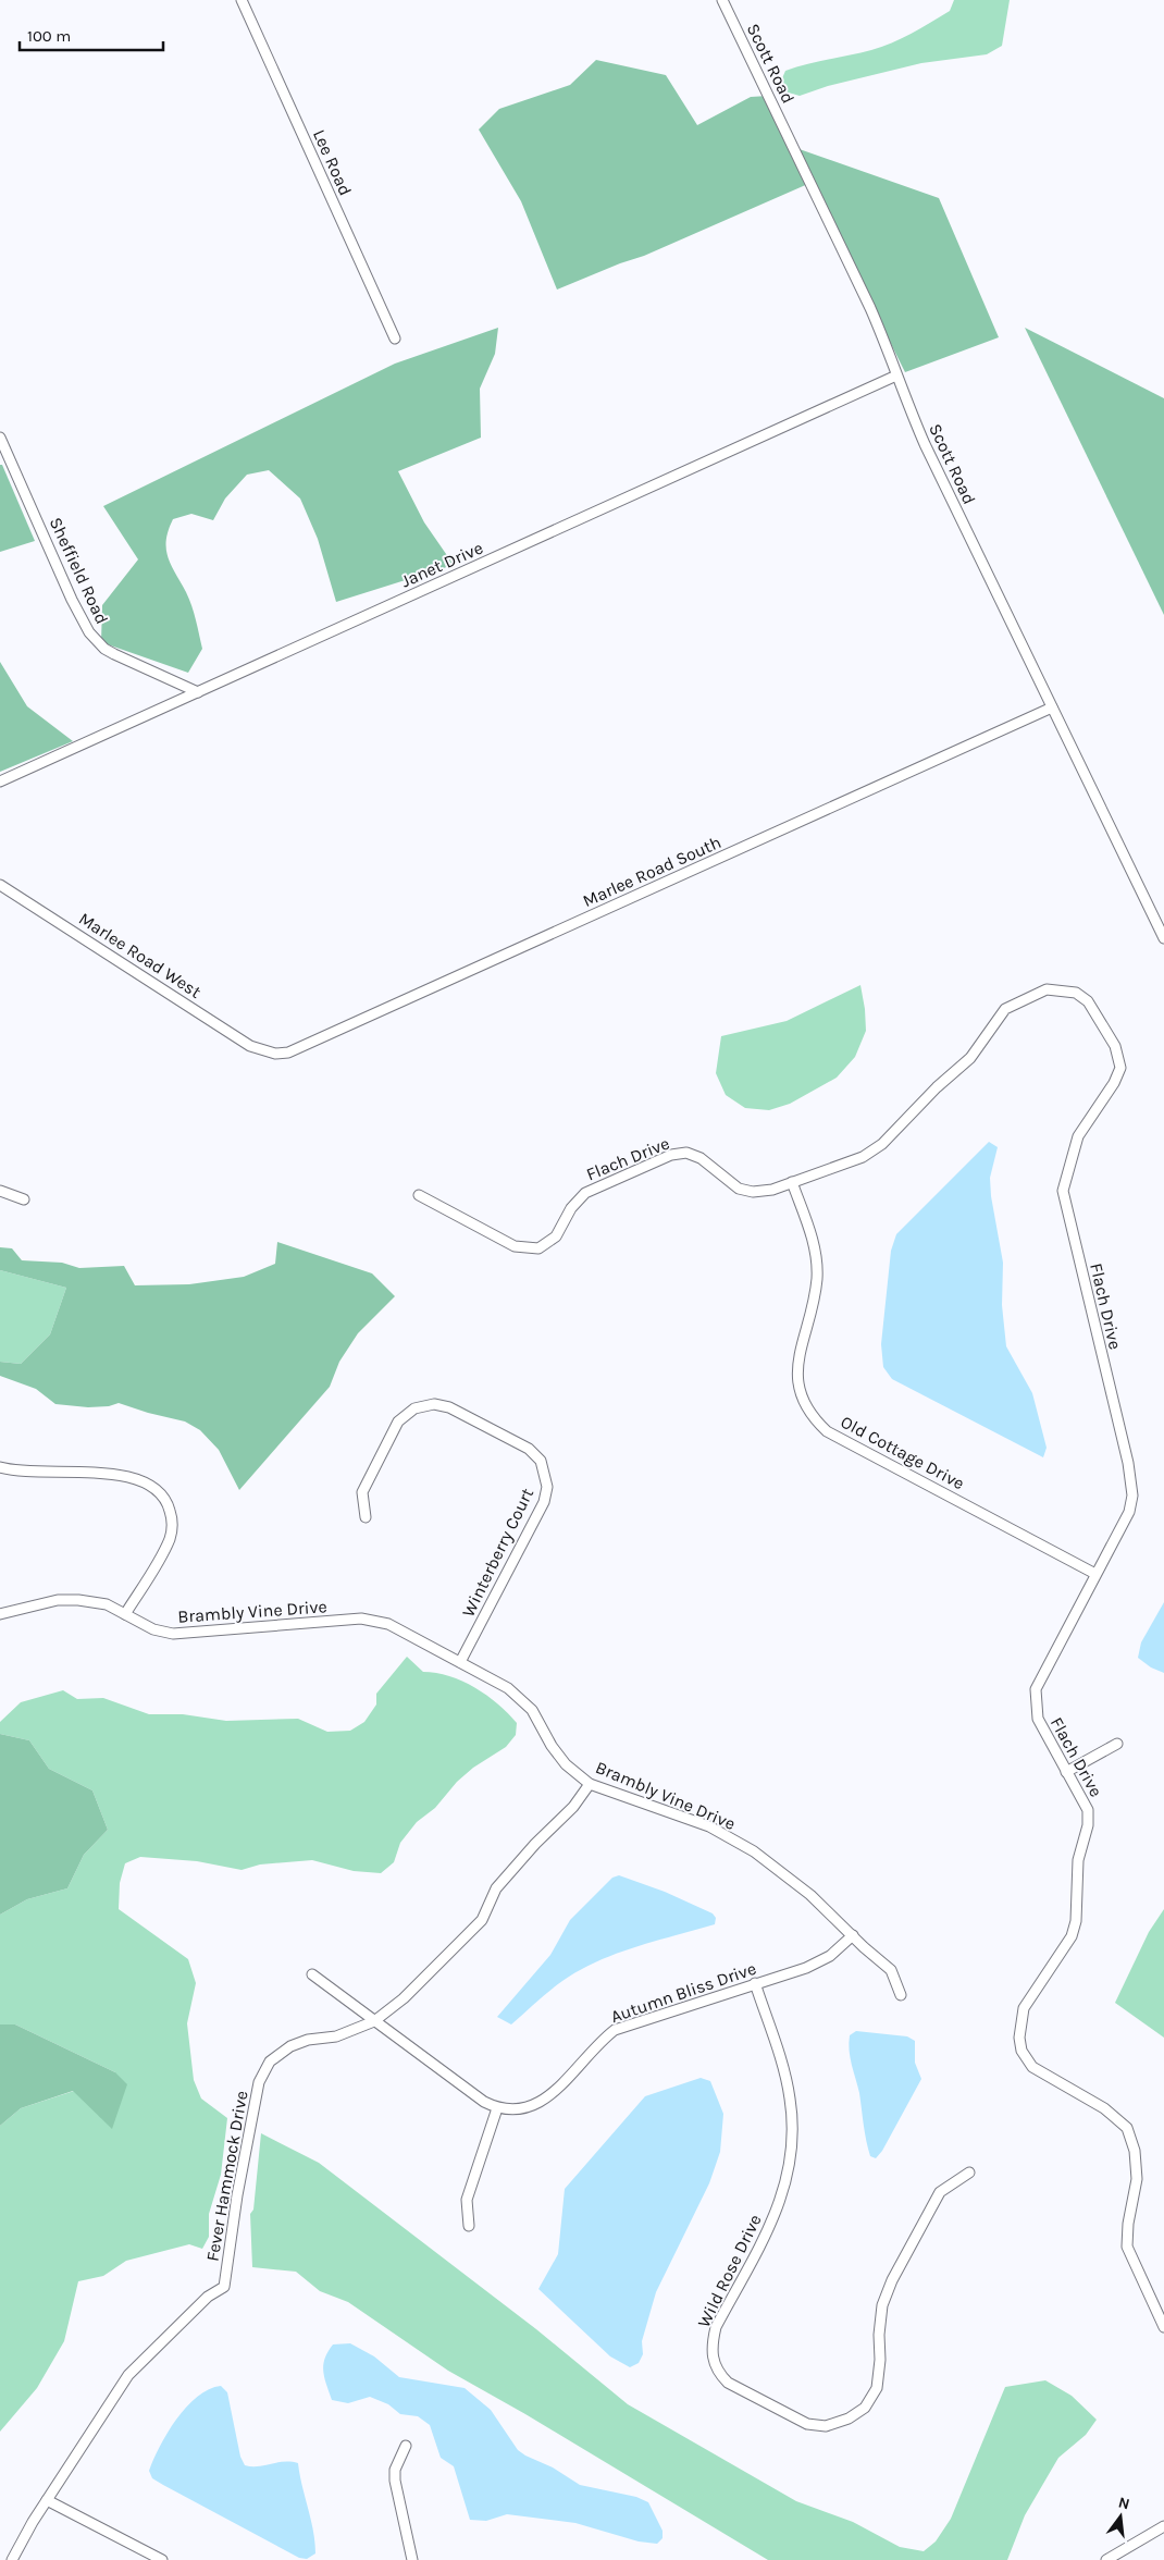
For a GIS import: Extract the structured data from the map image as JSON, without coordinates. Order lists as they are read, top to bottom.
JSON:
{
  "streets": {
    "street": [
      "Scott Road",
      "Lee Road",
      "Janet Drive",
      "Sheffield Road",
      "Marlee Road South",
      "Marlee Road West",
      "Flach Drive",
      "Old Cottage Drive",
      "Winterberry Court",
      "Brambly Vine Drive",
      "Autumn Bliss Drive",
      "Fever Hammock Drive",
      "Wild Rose Drive"
    ]
  },
  "crossings": [
    ["Scott Road", "Janet Drive"],
    ["Scott Road", "Marlee Road South"],
    ["Janet Drive", "Sheffield Road"],
    ["Marlee Road South", "Marlee Road West"],
    ["Flach Drive", "Old Cottage Drive"],
    ["Winterberry Court", "Brambly Vine Drive"],
    ["Brambly Vine Drive", "Autumn Bliss Drive"],
    ["Brambly Vine Drive", "Fever Hammock Drive"],
    ["Autumn Bliss Drive", "Fever Hammock Drive"],
    ["Autumn Bliss Drive", "Wild Rose Drive"]
  ],
  "scale_bar": "100 m",
  "north": "top"
}
